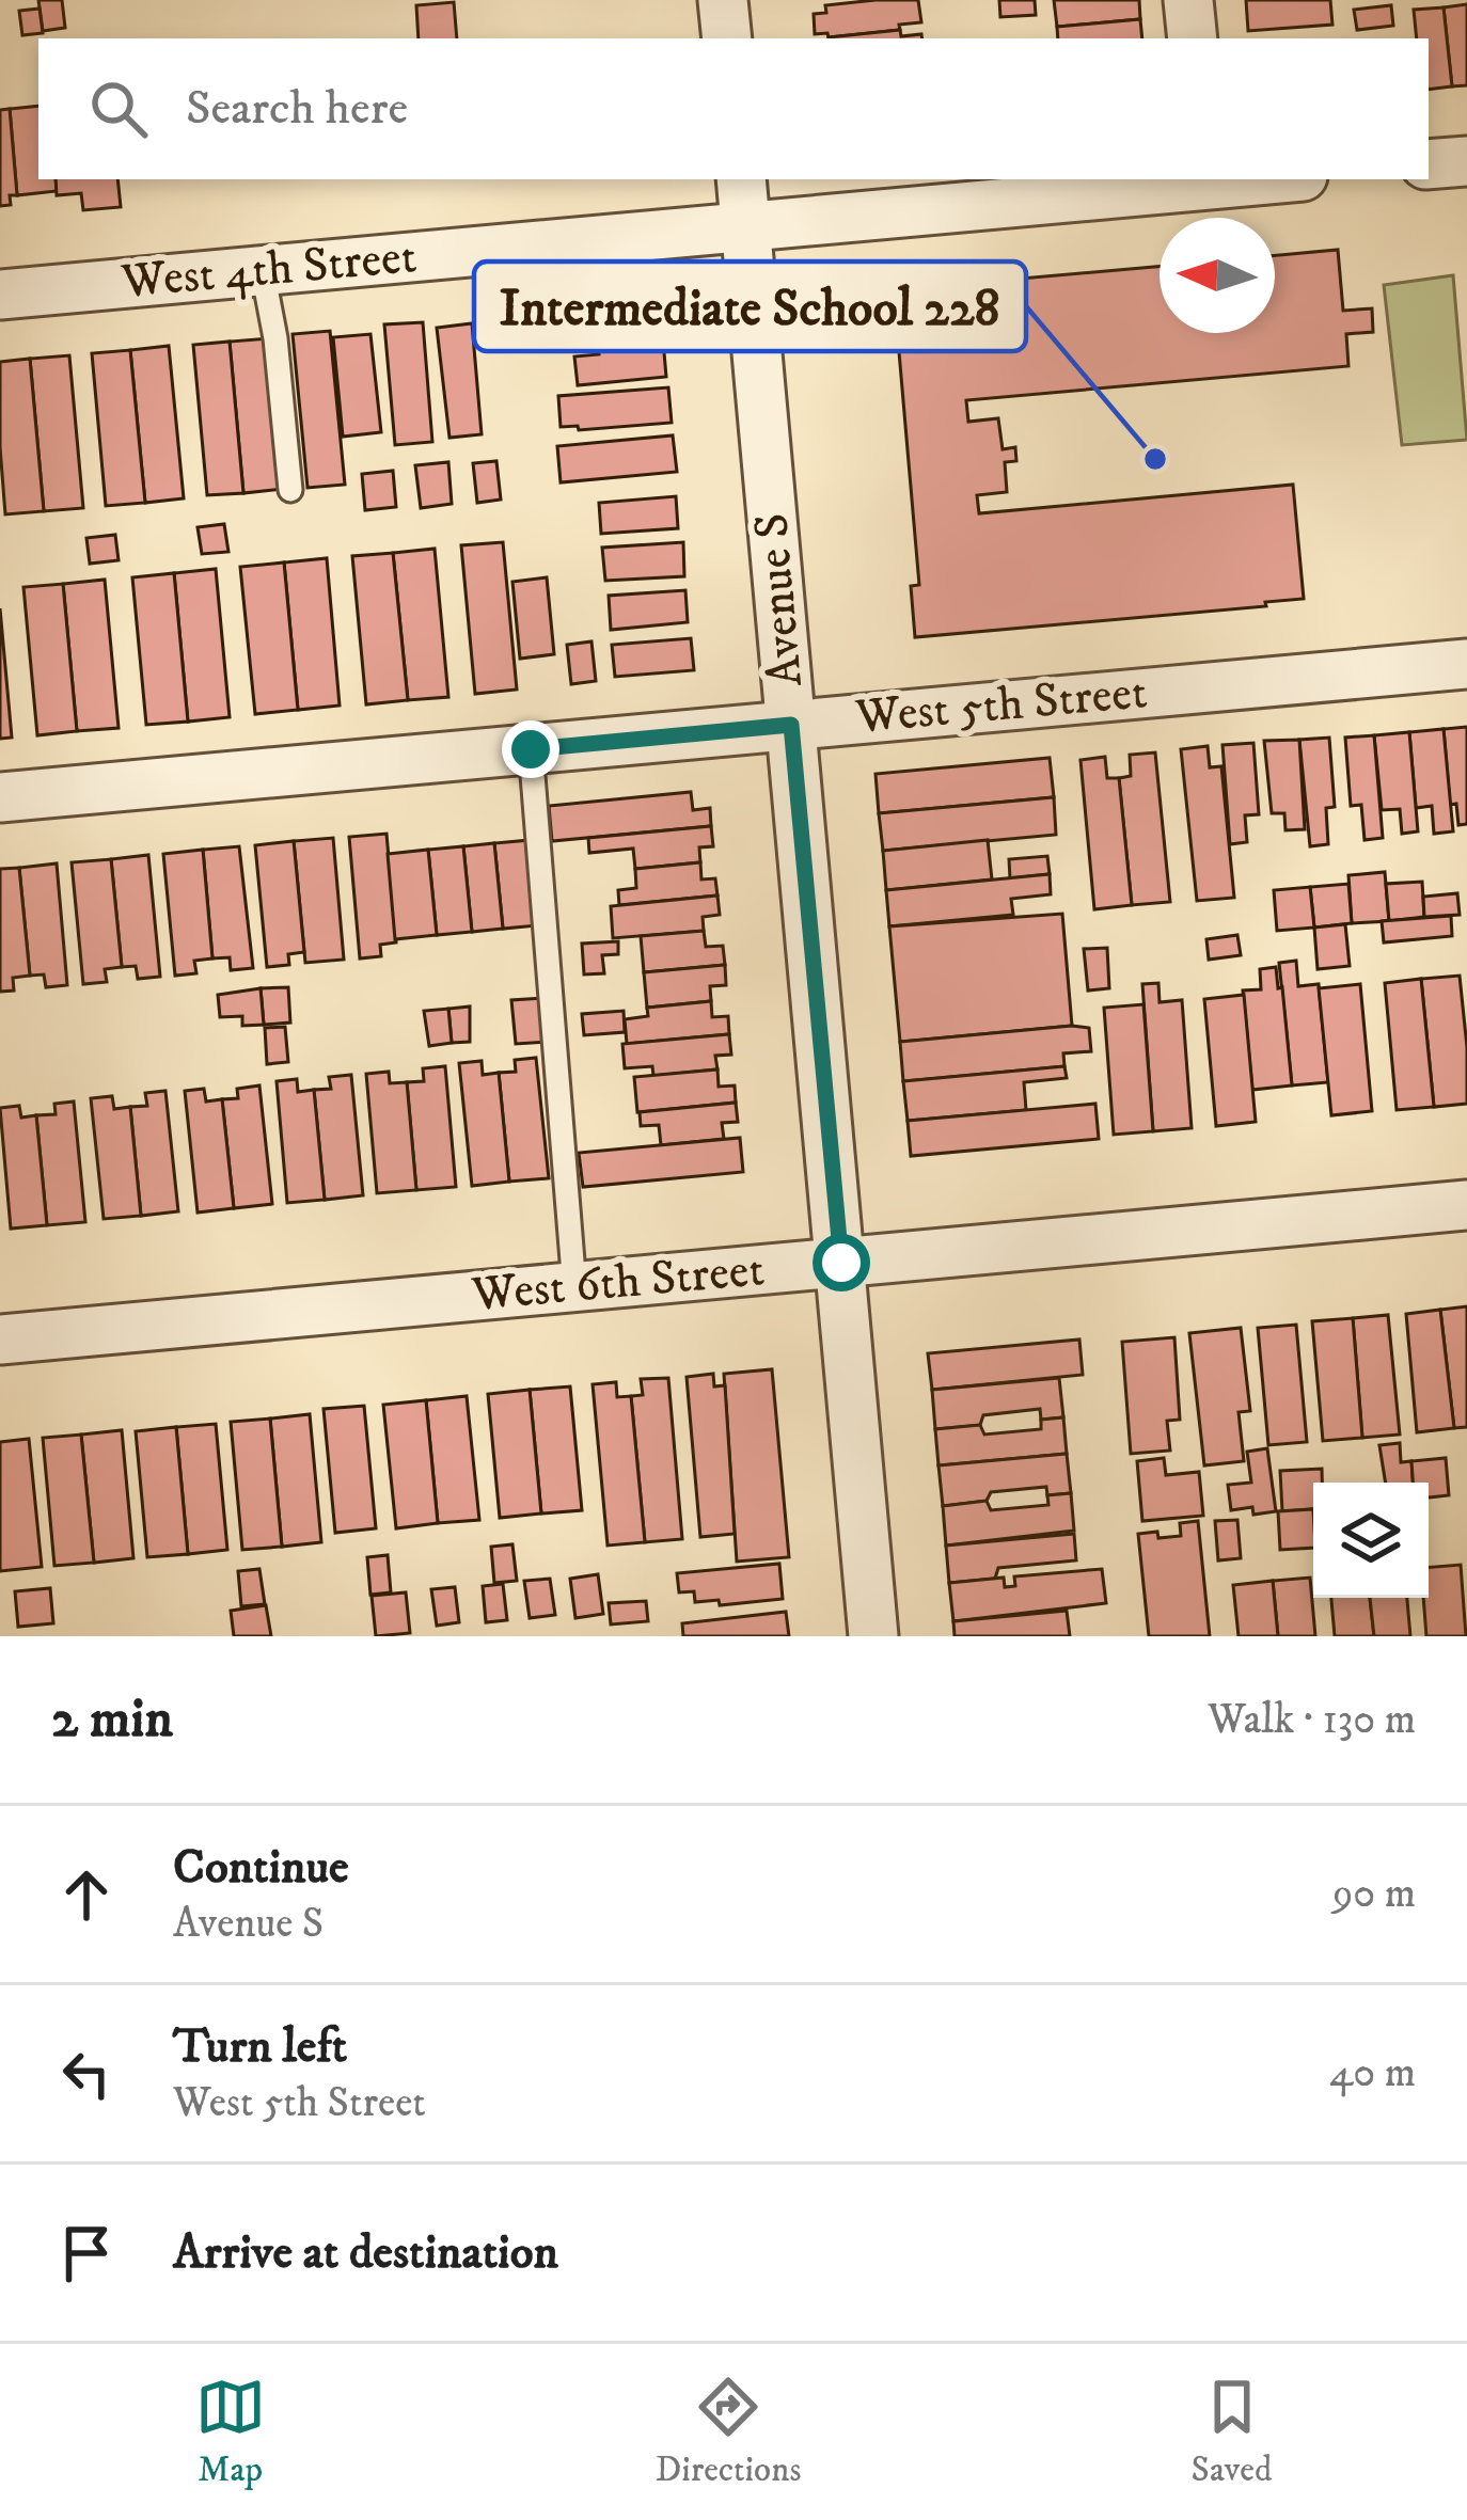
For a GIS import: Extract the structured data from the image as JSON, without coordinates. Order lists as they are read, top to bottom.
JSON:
{
  "streets": {
    "street": [
      "West 4th Street",
      "Avenue S",
      "West 5th Street",
      "West 6th Street"
    ]
  },
  "crossings": [
    ["West 4th Street", "Avenue S"],
    ["Avenue S", "West 5th Street"],
    ["Avenue S", "West 6th Street"]
  ],
  "places": ["Intermediate School 228"],
  "north": "left",
  "page": {
    "search": "Search here",
    "heading": ["2 min", "Walk · 130 m"],
    "list": [
      ["Continue", "Avenue S", "90 m"],
      ["Turn left", "West 5th Street", "40 m"],
      "Arrive at destination"
    ],
    "nav": ["Map", "Directions", "Saved"]
  }
}
